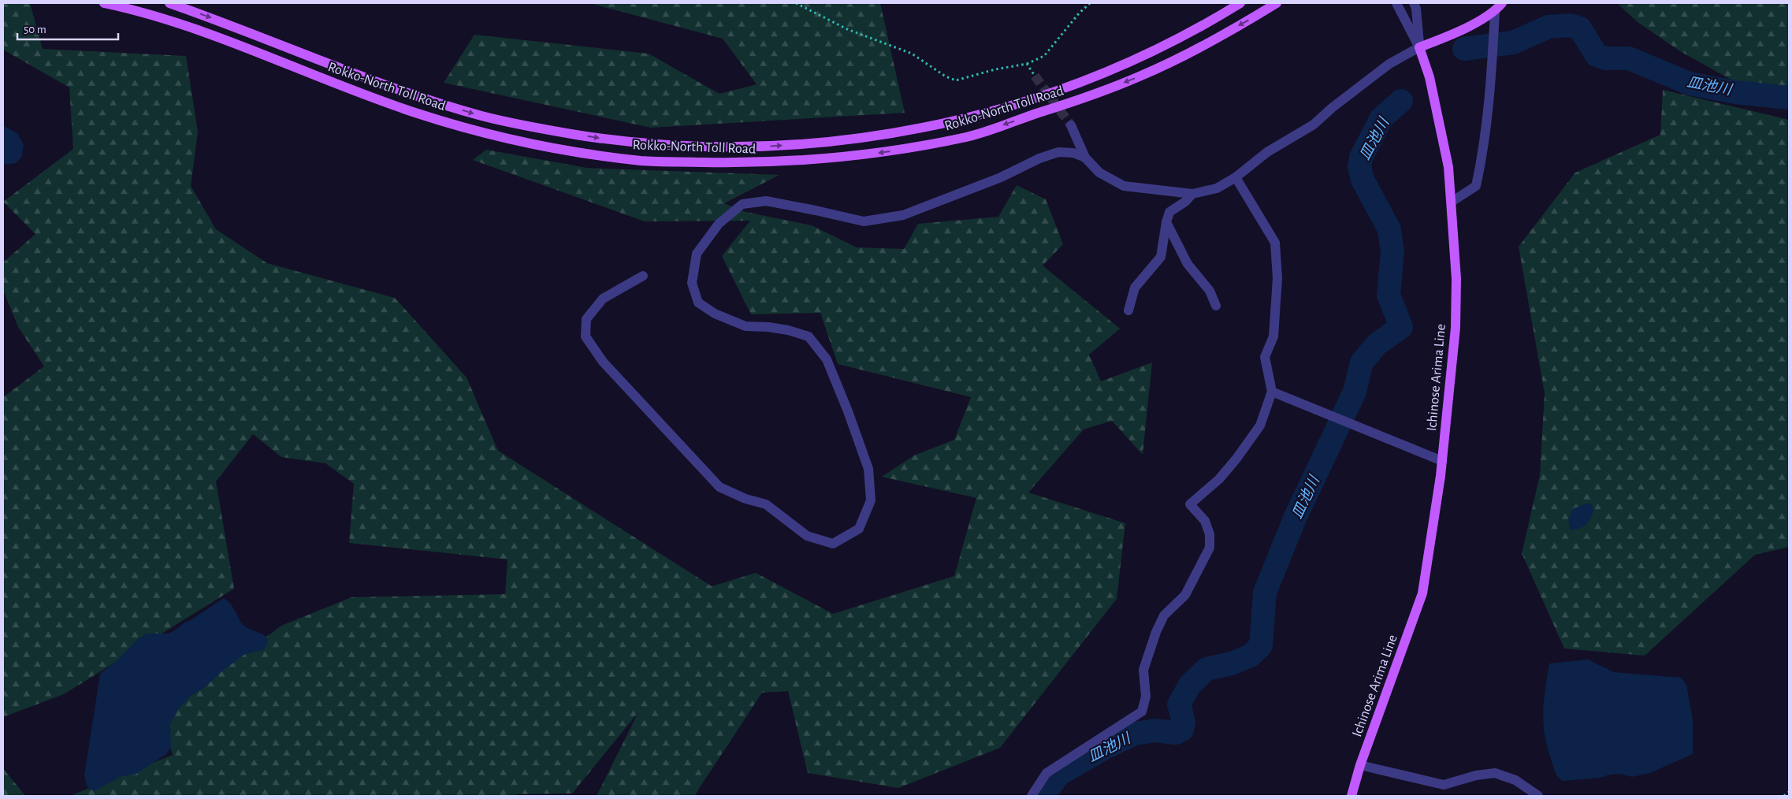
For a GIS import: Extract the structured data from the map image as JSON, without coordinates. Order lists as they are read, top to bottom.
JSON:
{
  "streets": {
    "main road": ["Rokko-North Toll Road", "Ichinose Arima Line"]
  },
  "water": ["皿池川"],
  "scale_bar": "50 m"
}
